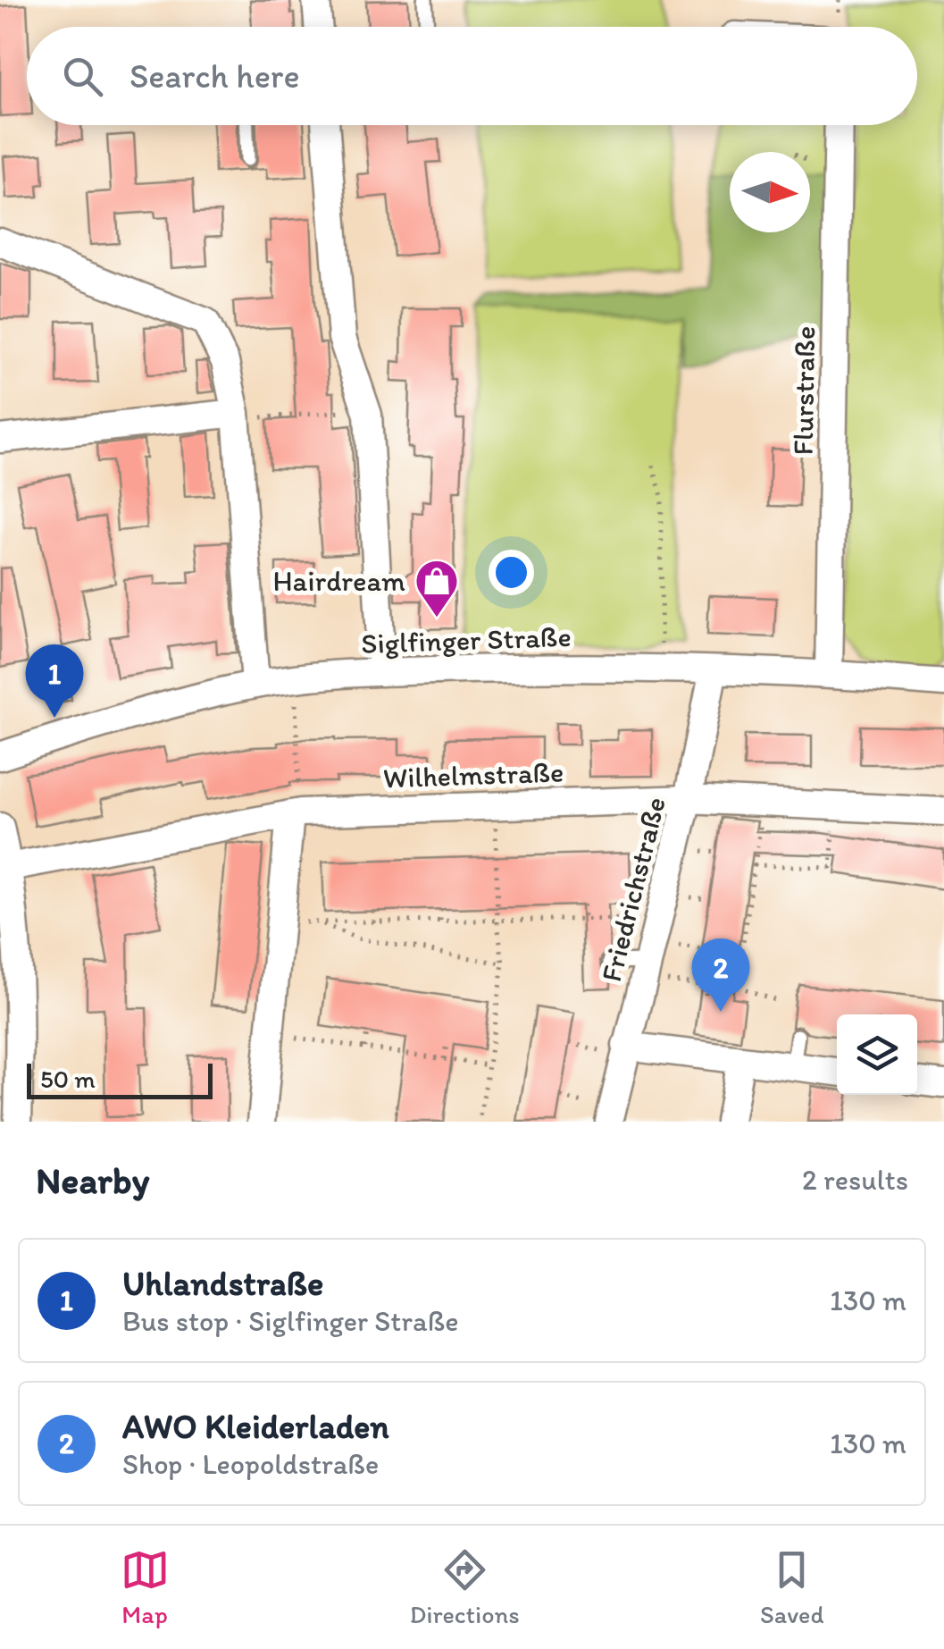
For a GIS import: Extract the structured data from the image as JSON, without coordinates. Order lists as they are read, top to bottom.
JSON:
{
  "streets": {
    "street": [
      "Flurstraße",
      "Siglfinger Straße",
      "Wilhelmstraße",
      "Friedrichstraße"
    ]
  },
  "crossings": [
    ["Flurstraße", "Siglfinger Straße"],
    ["Siglfinger Straße", "Friedrichstraße"],
    ["Wilhelmstraße", "Friedrichstraße"]
  ],
  "places": {
    "shop": ["Hairdream"]
  },
  "scale_bar": "50 m",
  "north": "right",
  "page": {
    "search": "Search here",
    "pins": ["1", "2"],
    "scale": "50 m",
    "heading": ["Nearby", "2 results"],
    "list": [
      {
        "mark": "1",
        "name": "Uhlandstraße",
        "note": "Bus stop · Siglfinger Straße",
        "value": "130 m"
      },
      {
        "mark": "2",
        "name": "AWO Kleiderladen",
        "note": "Shop · Leopoldstraße",
        "value": "130 m"
      }
    ],
    "nav": ["Map", "Directions", "Saved"]
  }
}
